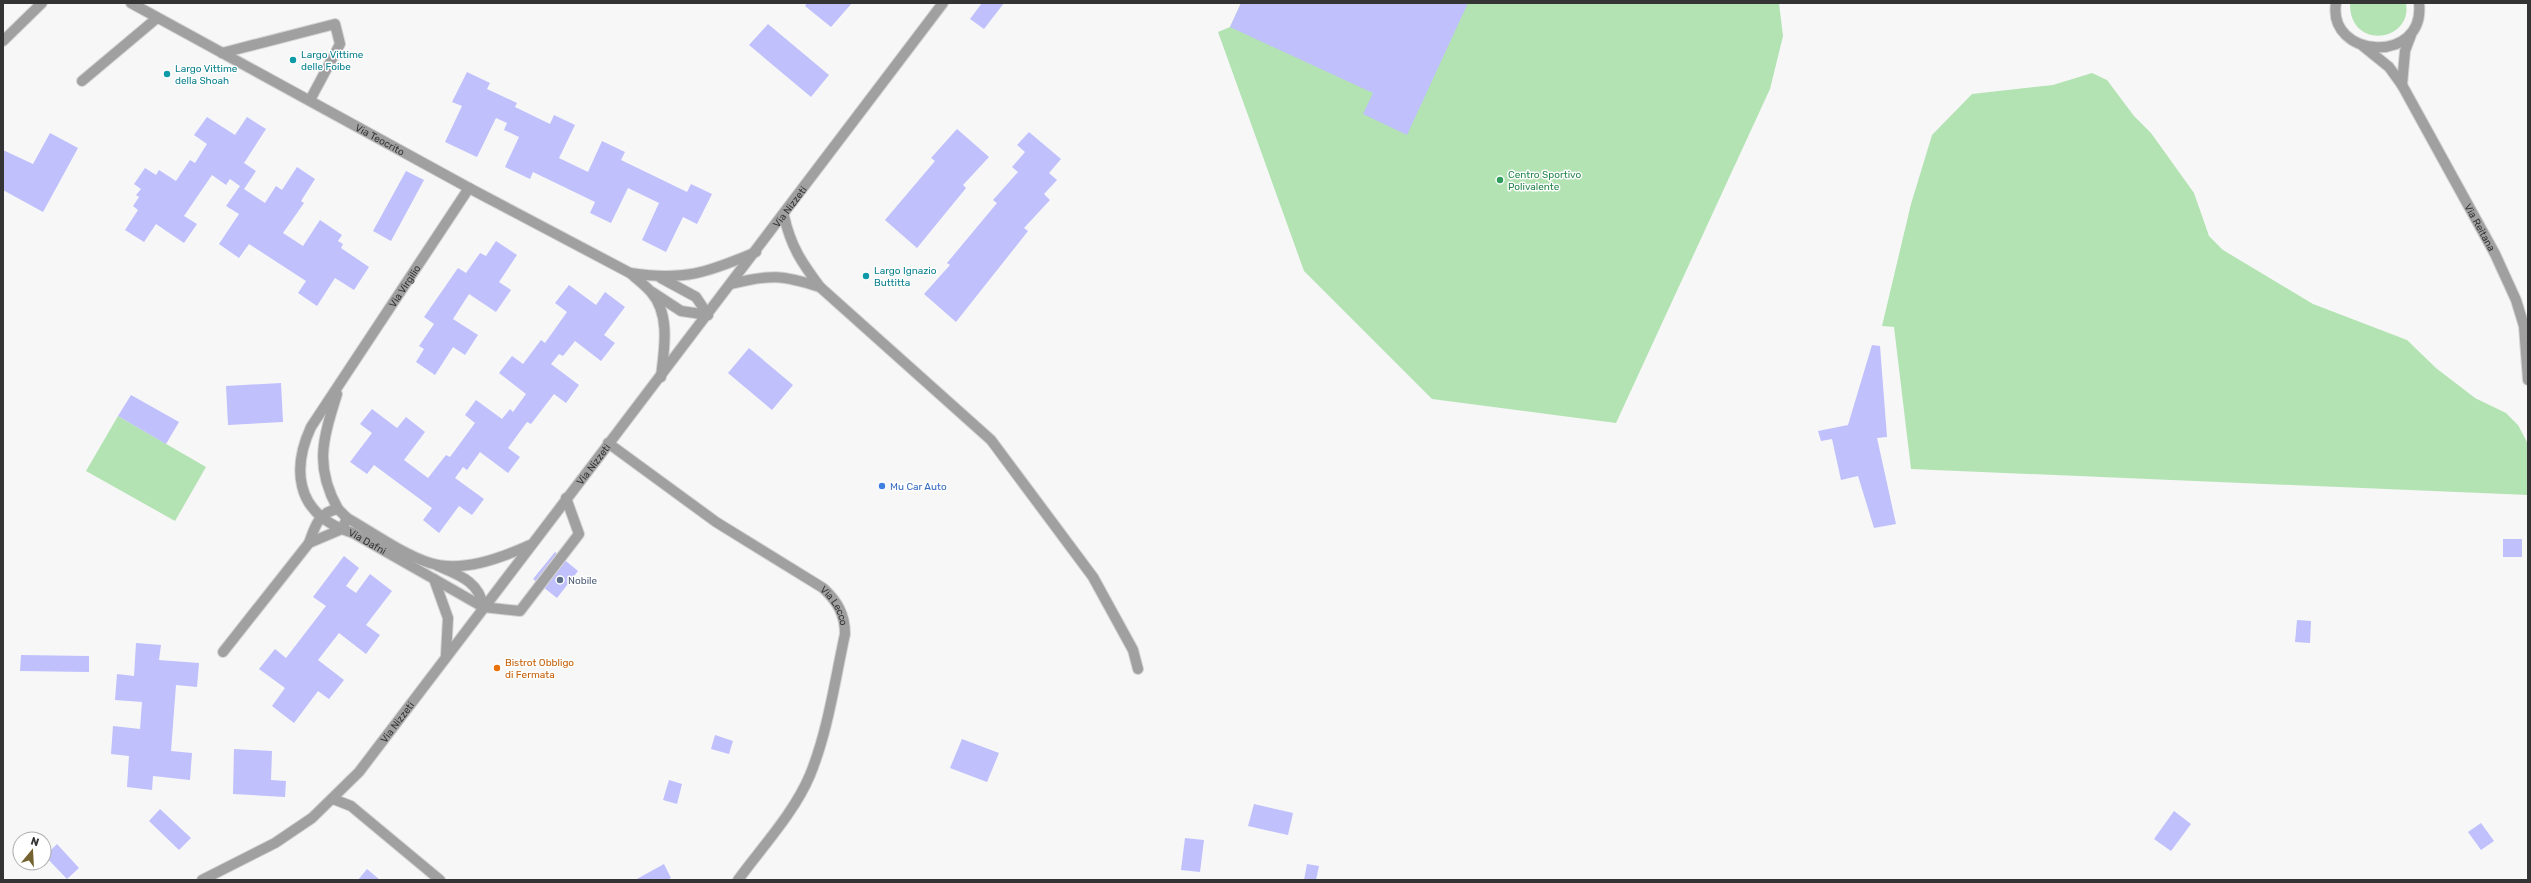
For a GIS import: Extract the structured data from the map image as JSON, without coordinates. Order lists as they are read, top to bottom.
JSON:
{
  "streets": {
    "street": [
      "Via Teocrito",
      "Via Nizzeti",
      "Via Reitana",
      "Via Virgilio",
      "Via Dafni",
      "Via Lecco"
    ]
  },
  "crossings": [
    ["Via Teocrito", "Via Virgilio"],
    ["Via Nizzeti", "Via Dafni"],
    ["Via Nizzeti", "Via Lecco"],
    ["Via Virgilio", "Via Dafni"]
  ],
  "places": [
    "Largo Vittime delle Foibe",
    "Largo Vittime della Shoah",
    "Centro Sportivo Polivalente",
    "Largo Ignazio Buttitta",
    "Mu Car Auto",
    "Nobile",
    "Bistrot Obbligo di Fermata"
  ],
  "north": "top"
}
